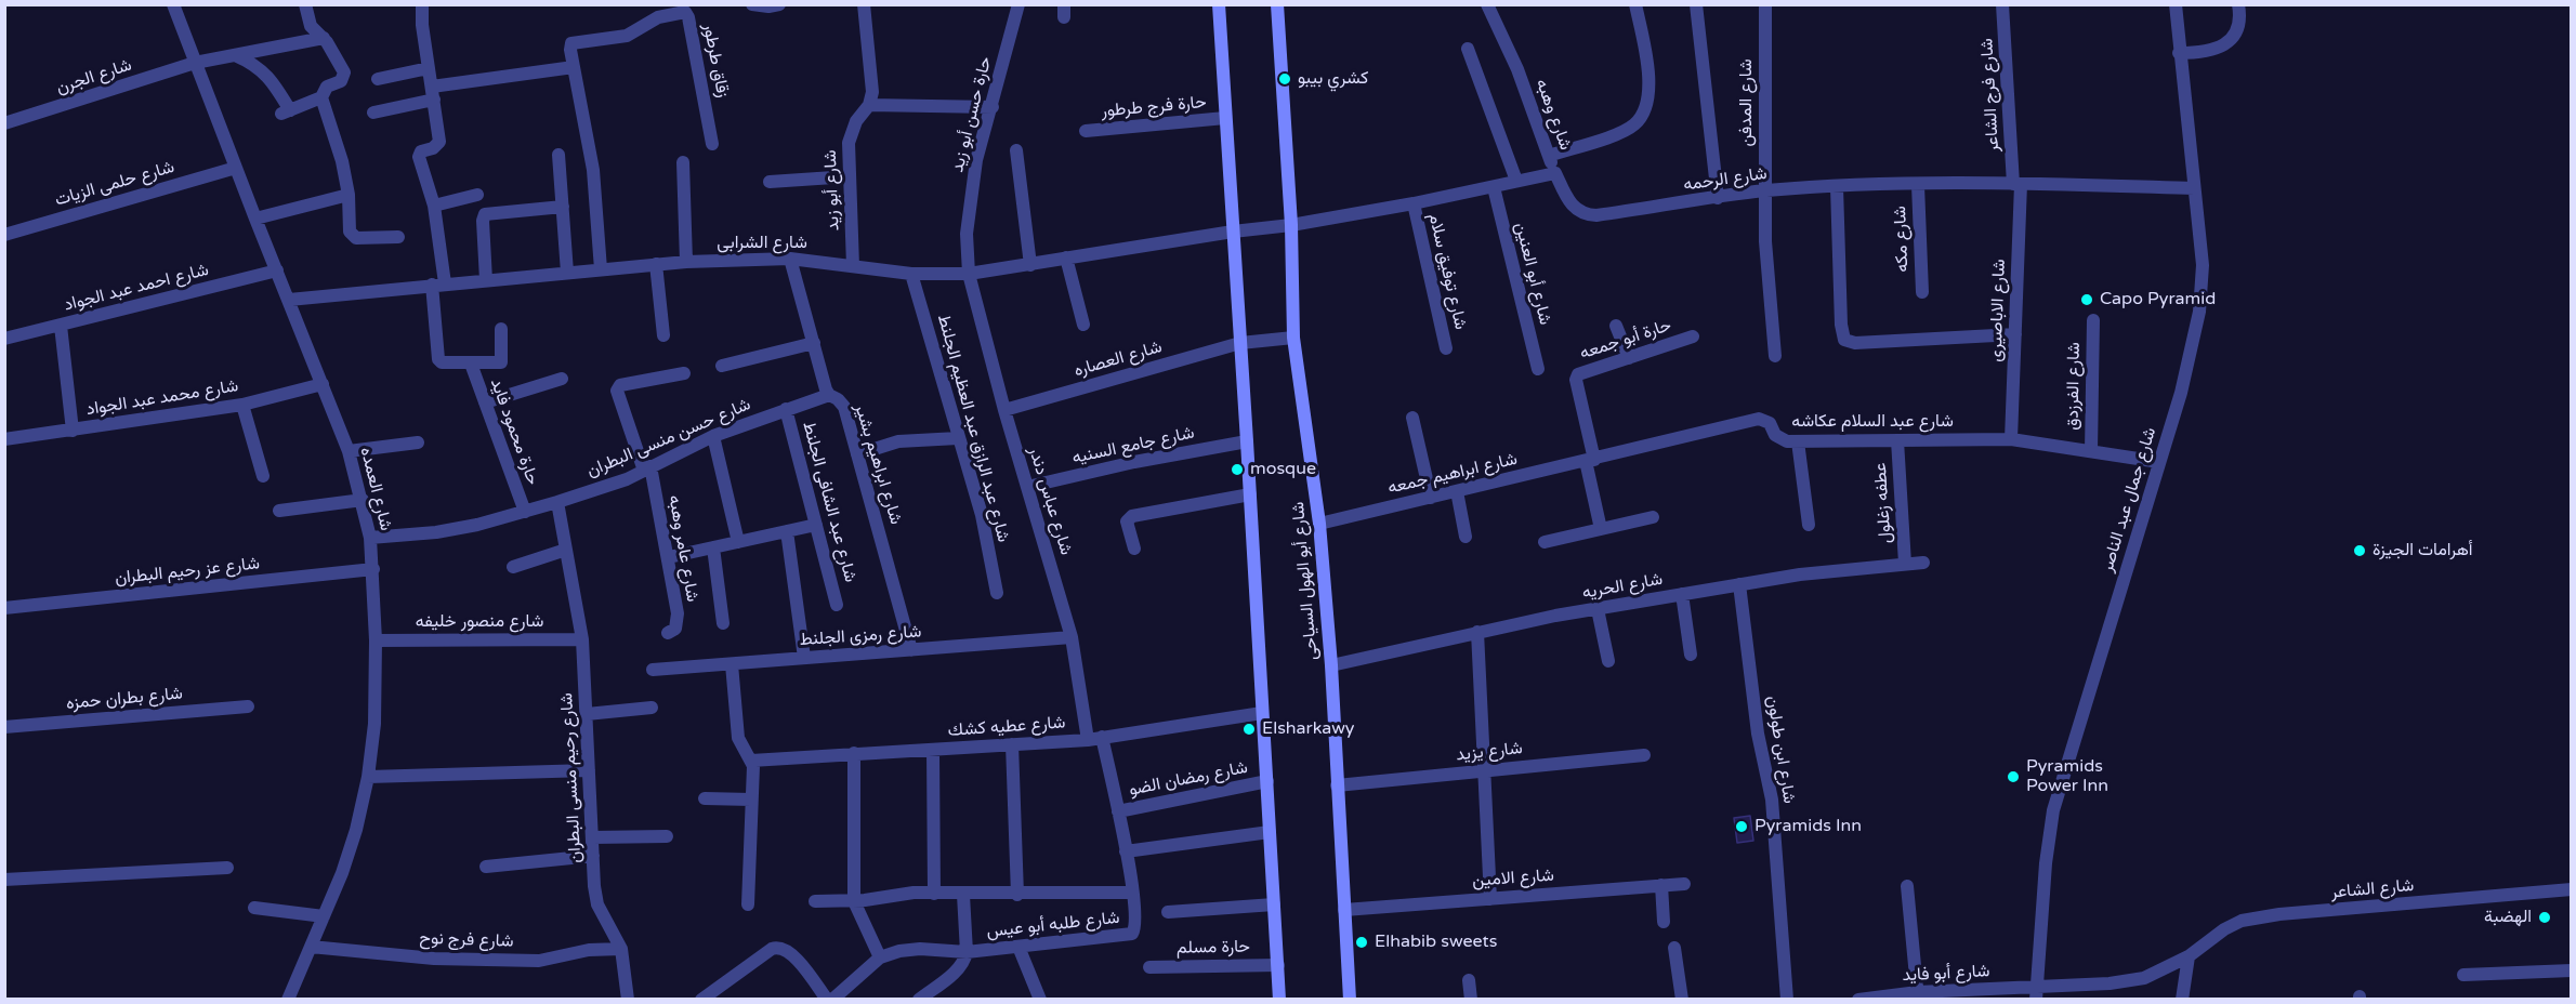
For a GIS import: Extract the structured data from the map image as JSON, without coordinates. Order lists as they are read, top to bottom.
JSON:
{
  "streets": {
    "main road": ["شارع أبو الهول السياحى"],
    "street": [
      "زقاق طرطور",
      "شارع الجرن",
      "شارع فرج الشاعر",
      "شارع المدفن",
      "حارة فرج طرطور",
      "حارة حسن أبو زيد",
      "شارع وهبه",
      "شارع الرحمه",
      "شارع حلمى الزيات",
      "شارع أبو زيد",
      "شارع مكه",
      "شارع الشرابى",
      "شارع توفيق سلام",
      "شارع أبو العنين",
      "شارع احمد عبد الجواد",
      "شارع الاباصيرى",
      "حارة أبو جمعه",
      "شارع العصاره",
      "شارع الفرزدق",
      "شارع محمد عبد الجواد",
      "شارع عبد السلام عكاشه",
      "شارع عبد الرازق عبد العظيم الجلنط",
      "حارة محمود فايد",
      "شارع حسن منسى البطران",
      "شارع جامع السنيه",
      "شارع ابراهيم بشير",
      "شارع ابراهيم جمعه",
      "شارع العمده",
      "شارع جمال عبد الناصر",
      "شارع عباس دندر",
      "شارع عبد الشافى الجلنط",
      "عطفه زغلول",
      "شارع عامر وهبه",
      "شارع عز رحيم البطران",
      "شارع الحريه",
      "شارع منصور خليفه",
      "شارع رمزى الجلنط",
      "شارع بطران حمزه",
      "شارع عطيه كشك",
      "شارع ابن طولون",
      "شارع يزيد",
      "شارع رحيم منسى البطران",
      "شارع رمضان الضو",
      "شارع الامين",
      "شارع الشاعر",
      "شارع طلبه أبو عيس",
      "شارع فرج نوح",
      "حارة مسلم",
      "شارع أبو فايد"
    ]
  },
  "crossings": [
    ["زقاق طرطور", "شارع الشرابى"],
    ["شارع الجرن", "شارع العمده"],
    ["شارع فرج الشاعر", "شارع الرحمه"],
    ["شارع فرج الشاعر", "شارع الاباصيرى"],
    ["شارع المدفن", "شارع الرحمه"],
    ["حارة حسن أبو زيد", "شارع الشرابى"],
    ["حارة حسن أبو زيد", "شارع عباس دندر"],
    ["شارع وهبه", "شارع الرحمه"],
    ["شارع الرحمه", "شارع مكه"],
    ["شارع الرحمه", "شارع الاباصيرى"],
    ["شارع الرحمه", "شارع جمال عبد الناصر"],
    ["شارع حلمى الزيات", "شارع العمده"],
    ["شارع أبو زيد", "شارع الشرابى"],
    ["شارع الشرابى", "شارع عبد الرازق عبد العظيم الجلنط"],
    ["شارع الشرابى", "شارع ابراهيم بشير"],
    ["شارع الشرابى", "شارع العمده"],
    ["شارع الشرابى", "شارع عباس دندر"],
    ["شارع الشرابى", "شارع أبو الهول السياحى"],
    ["شارع احمد عبد الجواد", "شارع العمده"],
    ["شارع الاباصيرى", "شارع عبد السلام عكاشه"],
    ["حارة أبو جمعه", "شارع عبد السلام عكاشه"],
    ["حارة أبو جمعه", "شارع ابراهيم جمعه"],
    ["شارع العصاره", "شارع عباس دندر"],
    ["شارع العصاره", "شارع أبو الهول السياحى"],
    ["شارع الفرزدق", "شارع عبد السلام عكاشه"],
    ["شارع محمد عبد الجواد", "شارع العمده"],
    ["شارع عبد السلام عكاشه", "شارع ابراهيم جمعه"],
    ["شارع عبد السلام عكاشه", "شارع جمال عبد الناصر"],
    ["شارع عبد السلام عكاشه", "عطفه زغلول"],
    ["حارة محمود فايد", "شارع حسن منسى البطران"],
    ["شارع حسن منسى البطران", "شارع ابراهيم بشير"],
    ["شارع حسن منسى البطران", "شارع العمده"],
    ["شارع حسن منسى البطران", "شارع عبد الشافى الجلنط"],
    ["شارع حسن منسى البطران", "شارع عامر وهبه"],
    ["شارع حسن منسى البطران", "شارع رحيم منسى البطران"],
    ["شارع جامع السنيه", "شارع عباس دندر"],
    ["شارع ابراهيم بشير", "شارع رمزى الجلنط"],
    ["شارع ابراهيم جمعه", "شارع أبو الهول السياحى"],
    ["شارع العمده", "شارع عز رحيم البطران"],
    ["شارع العمده", "شارع منصور خليفه"],
    ["شارع العمده", "شارع فرج نوح"],
    ["شارع جمال عبد الناصر", "شارع الشاعر"],
    ["شارع جمال عبد الناصر", "شارع أبو فايد"],
    ["شارع عباس دندر", "شارع رمزى الجلنط"],
    ["شارع عباس دندر", "شارع عطيه كشك"],
    ["شارع عباس دندر", "شارع طلبه أبو عيس"],
    ["عطفه زغلول", "شارع الحريه"],
    ["شارع أبو الهول السياحى", "شارع الحريه"],
    ["شارع أبو الهول السياحى", "شارع يزيد"],
    ["شارع أبو الهول السياحى", "شارع الامين"],
    ["شارع الحريه", "شارع ابن طولون"],
    ["شارع منصور خليفه", "شارع رحيم منسى البطران"],
    ["شارع عطيه كشك", "شارع طلبه أبو عيس"],
    ["شارع رحيم منسى البطران", "شارع فرج نوح"],
    ["شارع رمضان الضو", "شارع طلبه أبو عيس"],
    ["شارع الشاعر", "شارع أبو فايد"]
  ],
  "places": [
    "كشري بيبو",
    "Capo Pyramid",
    "mosque",
    "أهرامات الجيزة",
    "Elsharkawy",
    "Pyramids Power Inn",
    "Pyramids Inn",
    "الهضبة",
    "Elhabib sweets"
  ]
}
